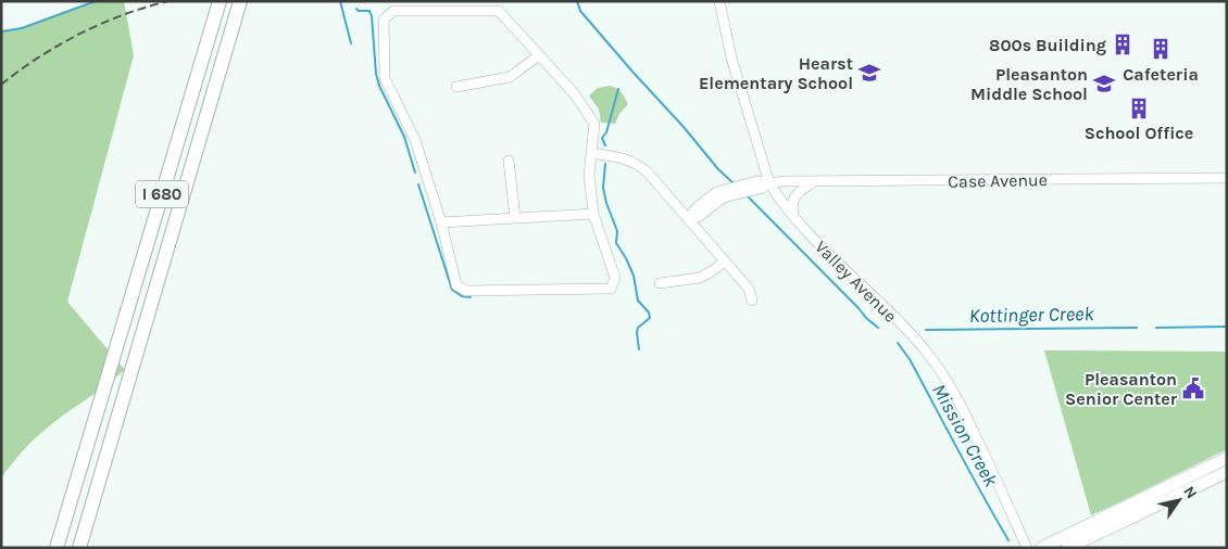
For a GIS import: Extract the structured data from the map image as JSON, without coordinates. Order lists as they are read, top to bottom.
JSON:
{
  "streets": {
    "highway": ["I 680"],
    "street": ["Case Avenue", "Valley Avenue"]
  },
  "crossings": [
    ["Case Avenue", "Valley Avenue"]
  ],
  "water": ["Kottinger Creek", "Mission Creek"],
  "places": {
    "building": ["800s Building", "Cafeteria", "School Office"],
    "school or university": ["Hearst Elementary School", "Pleasanton Middle School"],
    "public building": ["Pleasanton Senior Center"]
  },
  "north": "top right"
}
